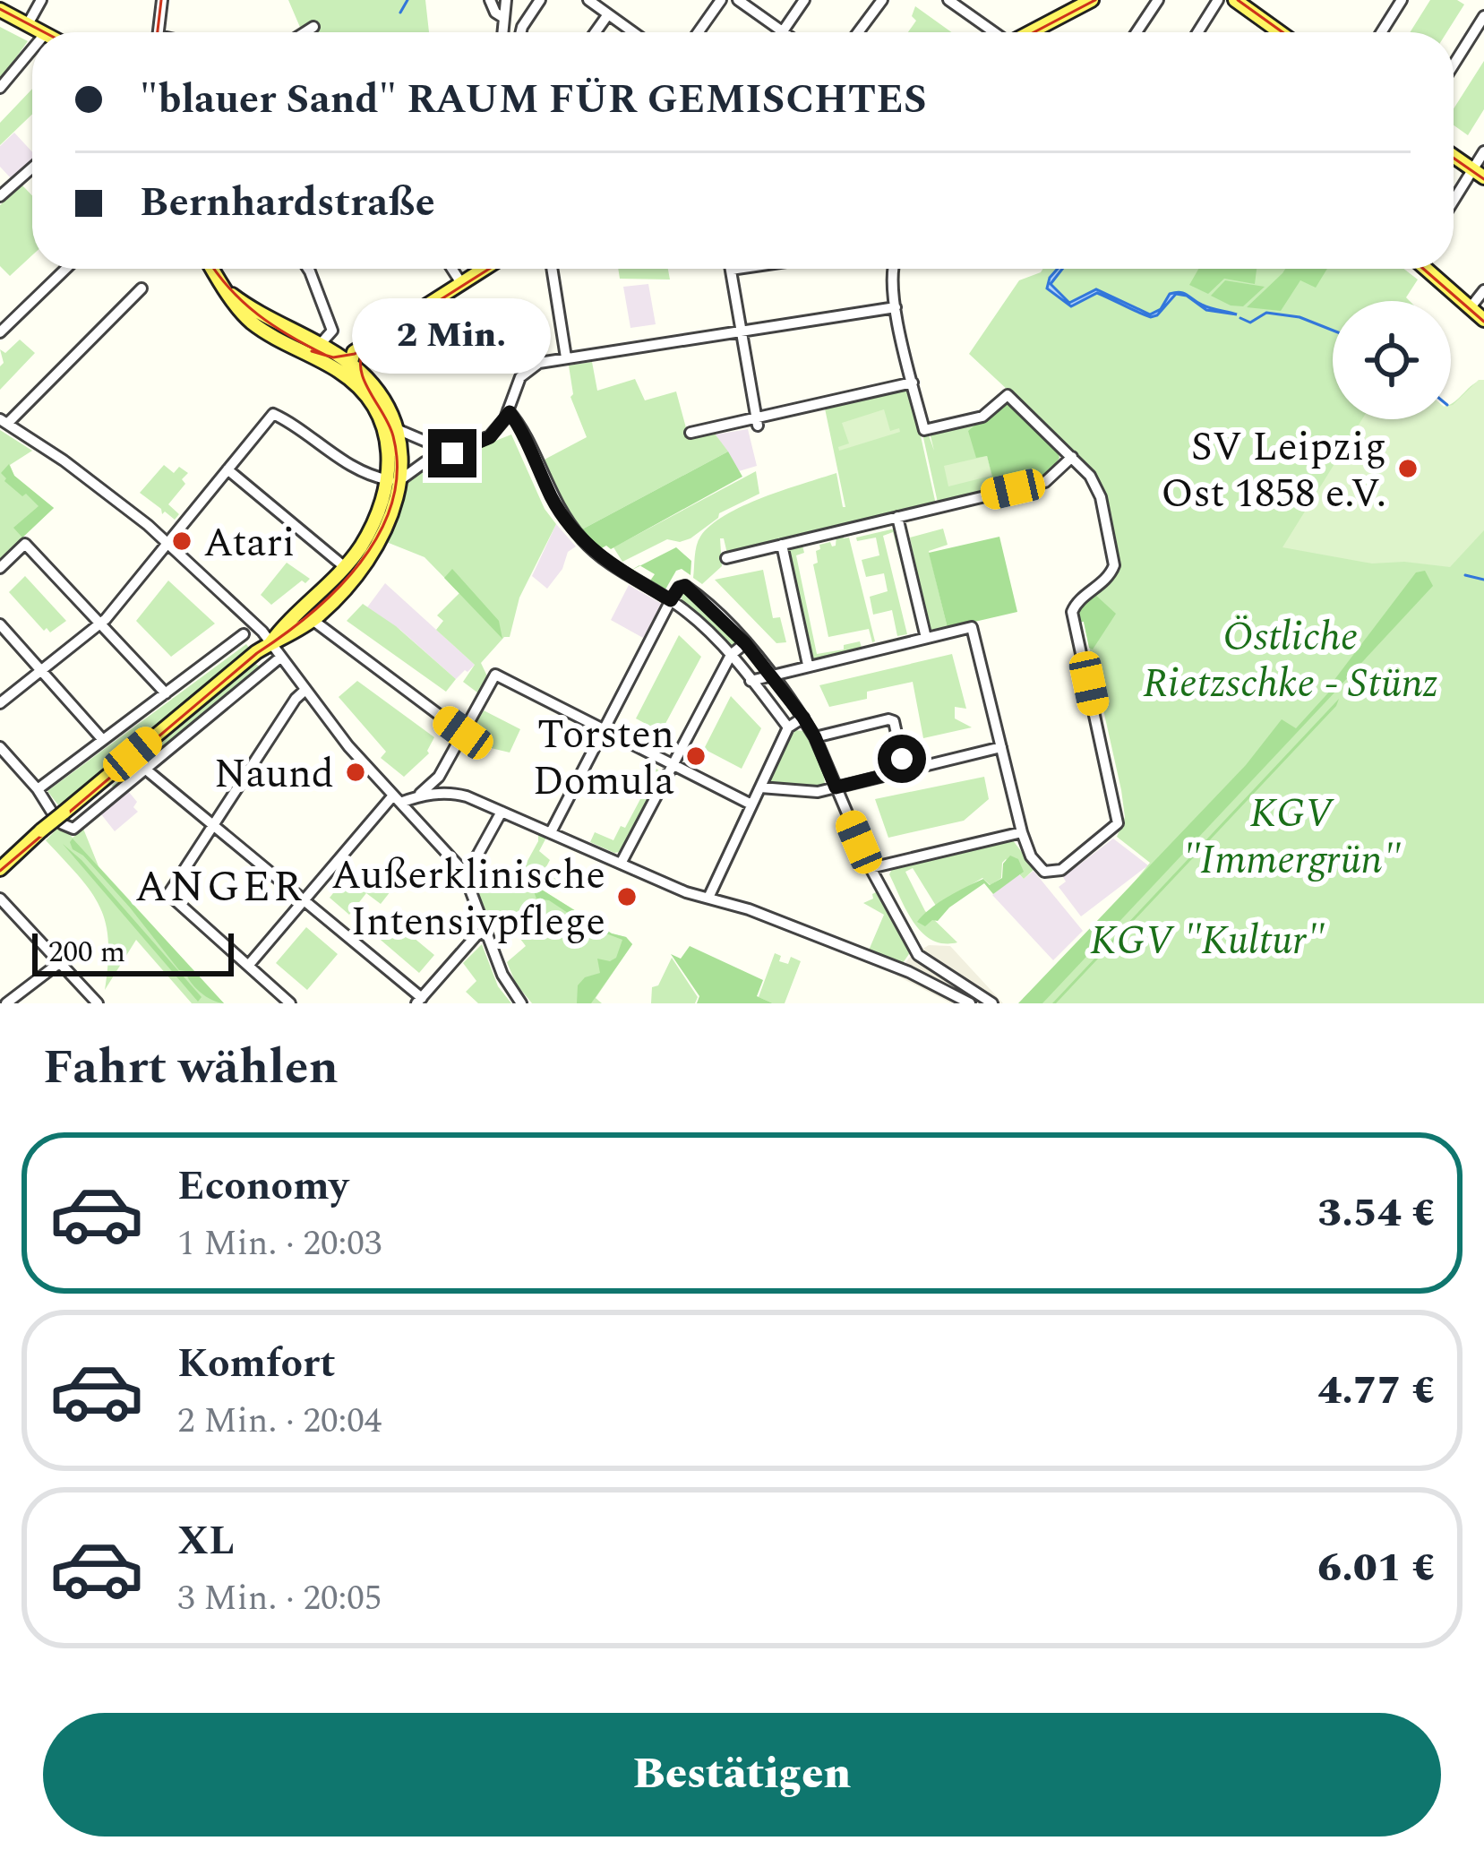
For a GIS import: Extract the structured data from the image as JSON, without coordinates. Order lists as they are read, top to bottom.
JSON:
{
  "districts": ["ANGER"],
  "parks": ["Östliche Rietzschke - Stünz", "KGV \"Immergrün\"", "KGV \"Kultur\""],
  "places": [
    "SV Leipzig Ost 1858 e.V.",
    "Atari",
    "Torsten Domula",
    "Naund",
    "Außerklinische Intensivpflege"
  ],
  "scale_bar": "200 m",
  "page": {
    "banner": ["\"blauer Sand\" RAUM FÜR GEMISCHTES", "Bernhardstraße"],
    "bubble": "2 Min.",
    "scale": "200 m",
    "heading": "Fahrt wählen",
    "list": [
      {
        "name": "Economy",
        "note": "1 Min. · 20:03",
        "value": "3.54 €"
      },
      {
        "name": "Komfort",
        "note": "2 Min. · 20:04",
        "value": "4.77 €"
      },
      {
        "name": "XL",
        "note": "3 Min. · 20:05",
        "value": "6.01 €"
      }
    ],
    "buttons": "Bestätigen"
  }
}
